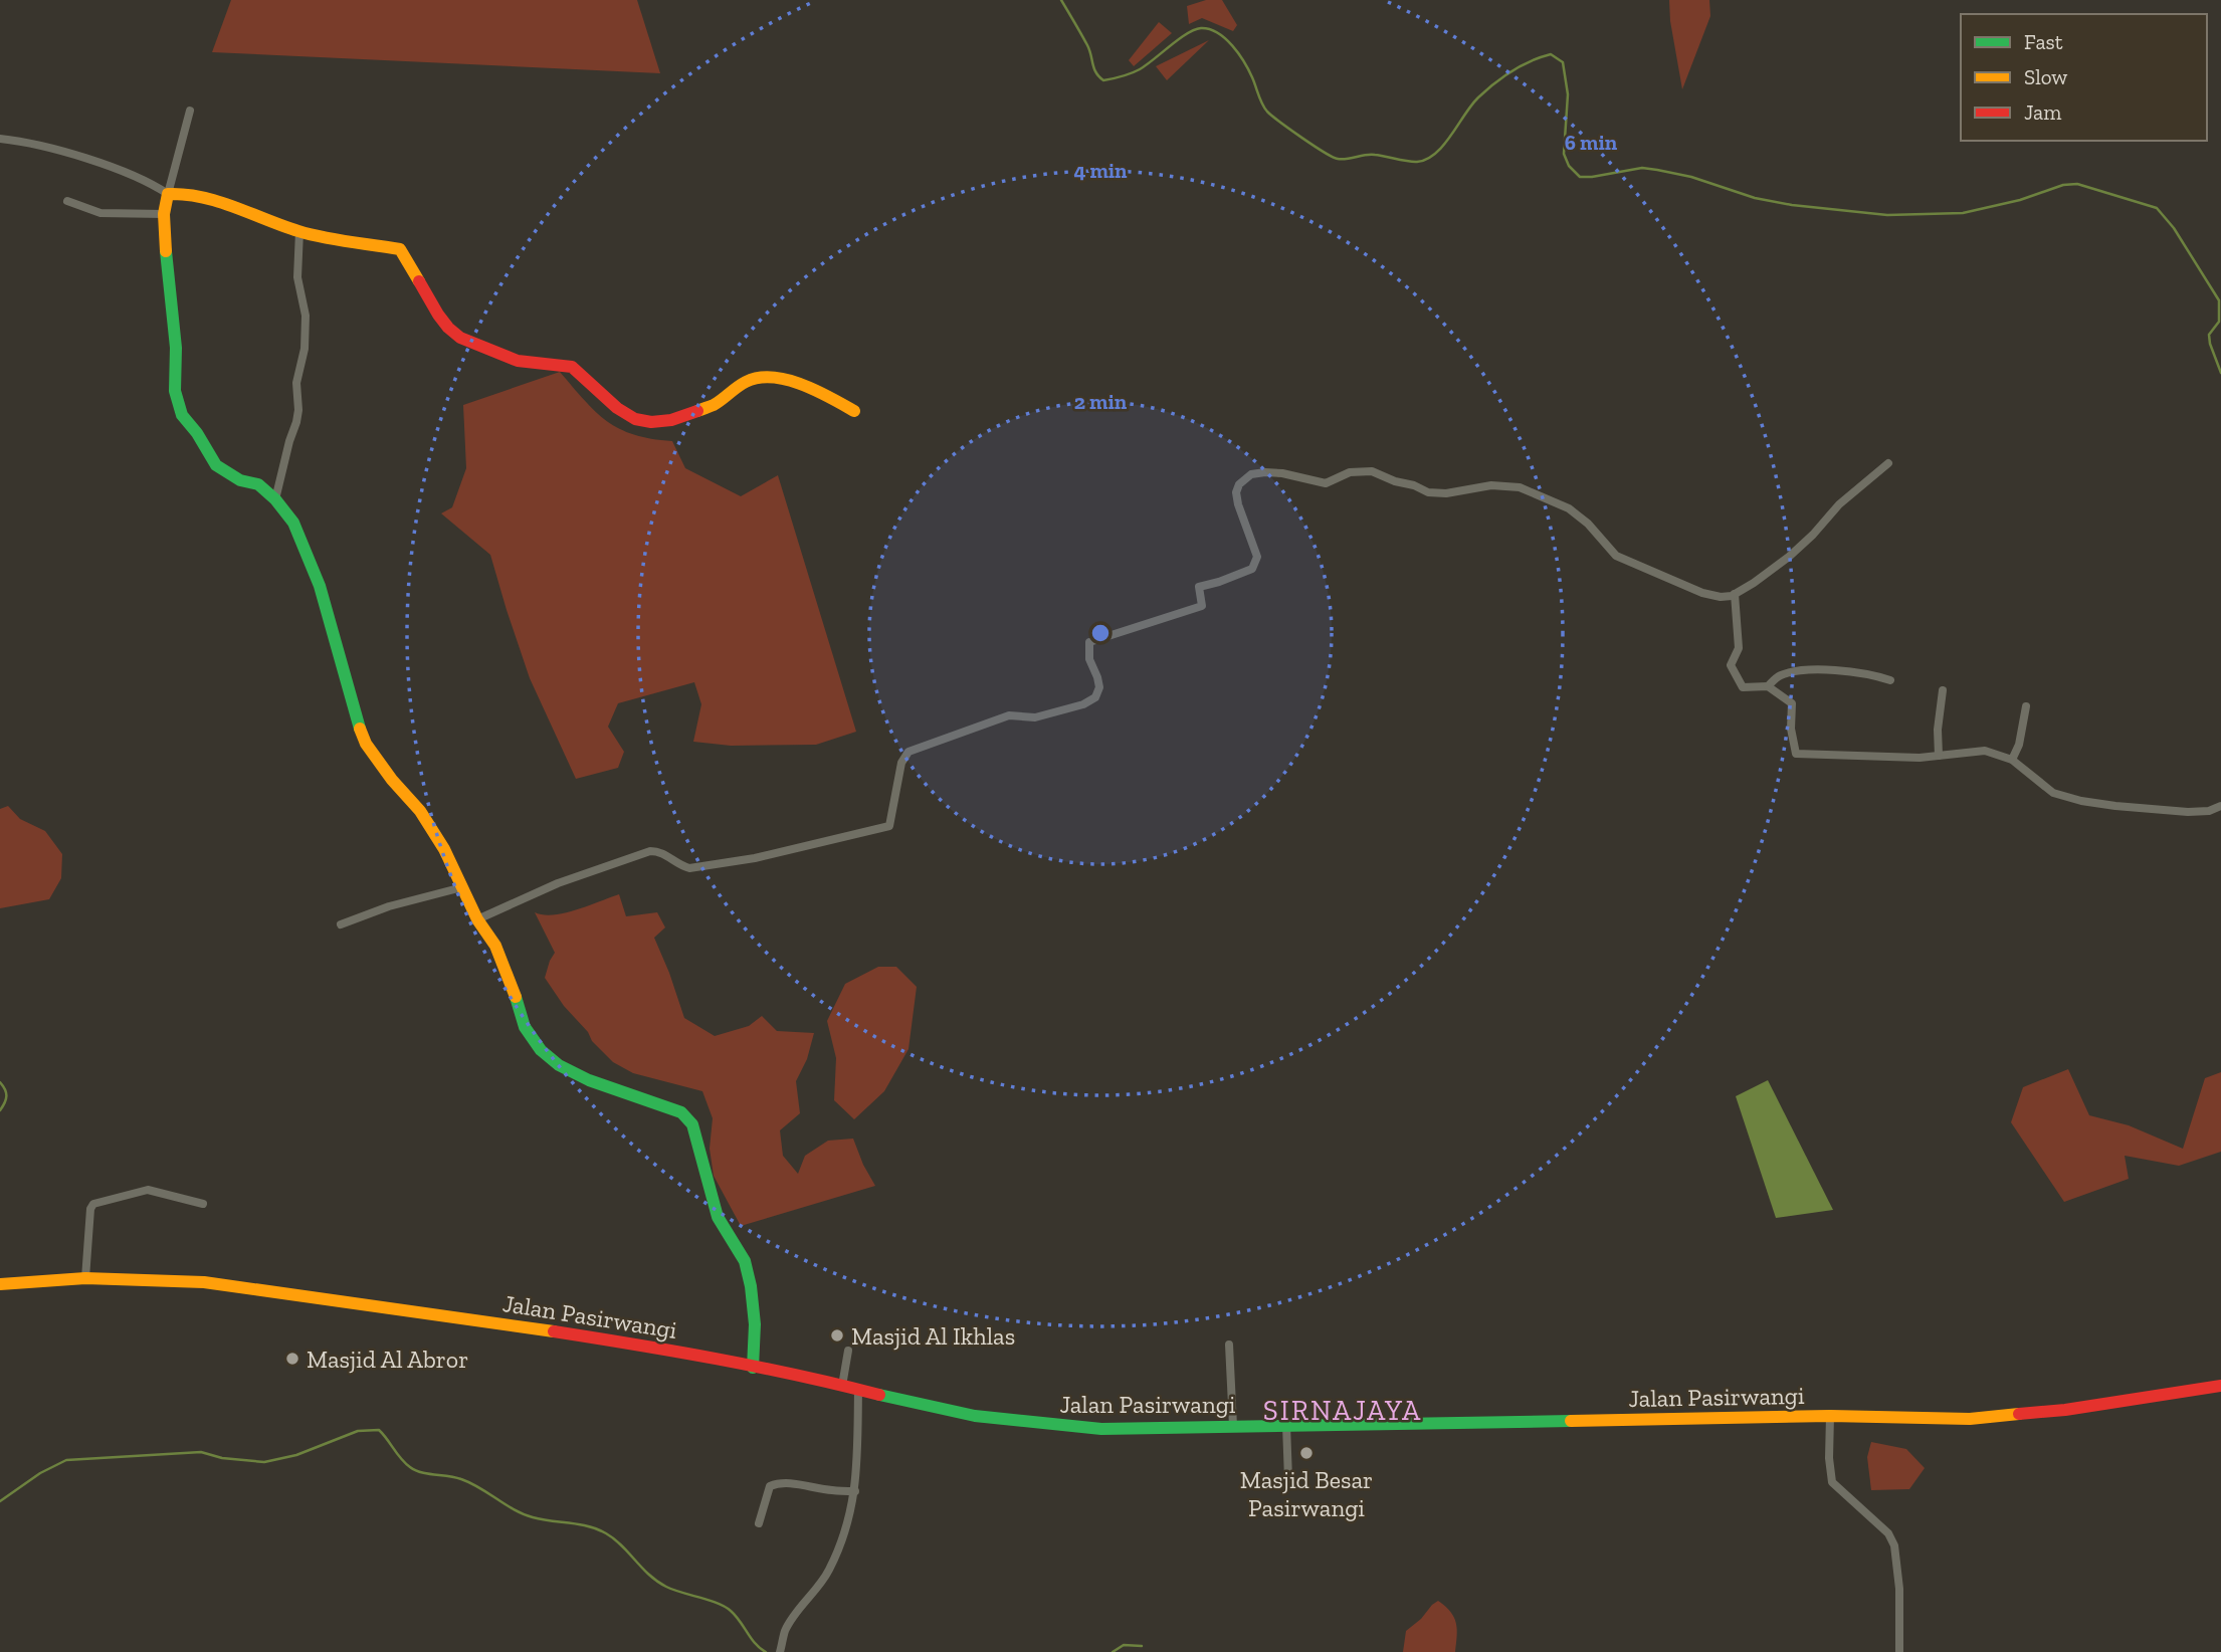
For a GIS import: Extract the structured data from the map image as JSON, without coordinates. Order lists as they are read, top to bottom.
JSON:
{
  "streets": {
    "street": ["Jalan Pasirwangi"]
  },
  "districts": ["SIRNAJAYA"],
  "places": ["Masjid Al Ikhlas", "Masjid Al Abror", "Masjid Besar Pasirwangi"],
  "legend": ["Fast", "Slow", "Jam"],
  "rings": ["6 min", "4 min", "2 min"]
}
